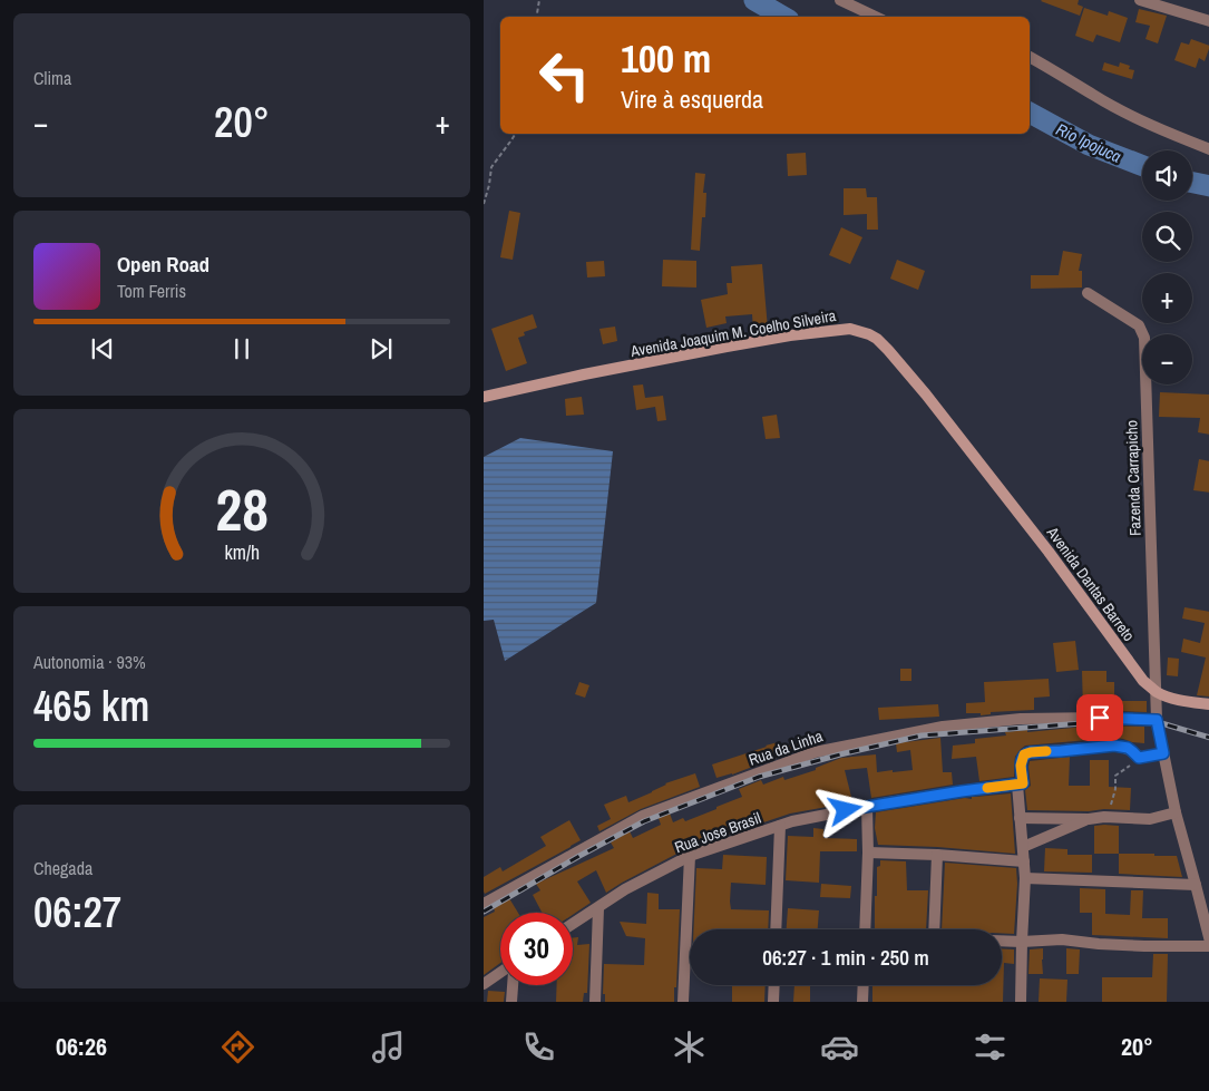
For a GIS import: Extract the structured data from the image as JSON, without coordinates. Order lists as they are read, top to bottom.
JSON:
{
  "streets": {
    "main road": ["Avenida Joaquim M. Coelho Silveira", "Avenida Dantas Barreto"],
    "street": ["Fazenda Carrapicho", "Rua da Linha", "Rua Jose Brasil"]
  },
  "crossings": [
    ["Avenida Joaquim M. Coelho Silveira", "Avenida Dantas Barreto"],
    ["Fazenda Carrapicho", "Avenida Dantas Barreto"],
    ["Fazenda Carrapicho", "Rua da Linha"]
  ],
  "water": ["Rio Ipojuca"],
  "page": {
    "tile": [
      "Clima",
      ["Autonomia · 93%", "465 km"],
      ["Chegada", "06:27"]
    ],
    "turn": ["100 m", "Vire à esquerda"],
    "heat": ["−", "20°", "+"],
    "map_buttons": ["+", "−"],
    "song": ["Open Road", "Tom Ferris"],
    "limit": "30",
    "trip": "06:27 · 1 min · 250 m",
    "tabs": ["06:26", "20°"],
    "gauge": ["28", "km/h"]
  }
}
